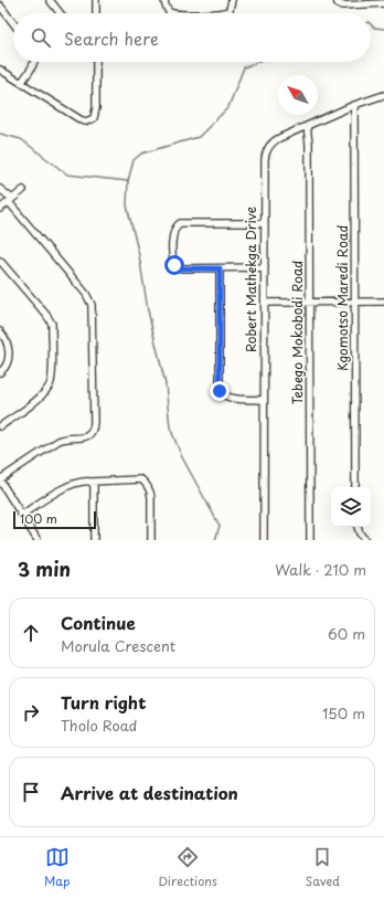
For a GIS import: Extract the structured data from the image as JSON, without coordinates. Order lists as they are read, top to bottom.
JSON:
{
  "streets": {
    "street": ["Robert Mathekga Drive", "Kgomotso Maredi Road", "Tebego Mokobodi Road"]
  },
  "crossings": [
    ["Robert Mathekga Drive", "Kgomotso Maredi Road"],
    ["Robert Mathekga Drive", "Tebego Mokobodi Road"]
  ],
  "scale_bar": "100 m",
  "north": "top left",
  "page": {
    "search": "Search here",
    "scale": "100 m",
    "heading": ["3 min", "Walk · 210 m"],
    "list": [
      ["Continue", "Morula Crescent", "60 m"],
      ["Turn right", "Tholo Road", "150 m"],
      "Arrive at destination"
    ],
    "nav": ["Map", "Directions", "Saved"]
  }
}
